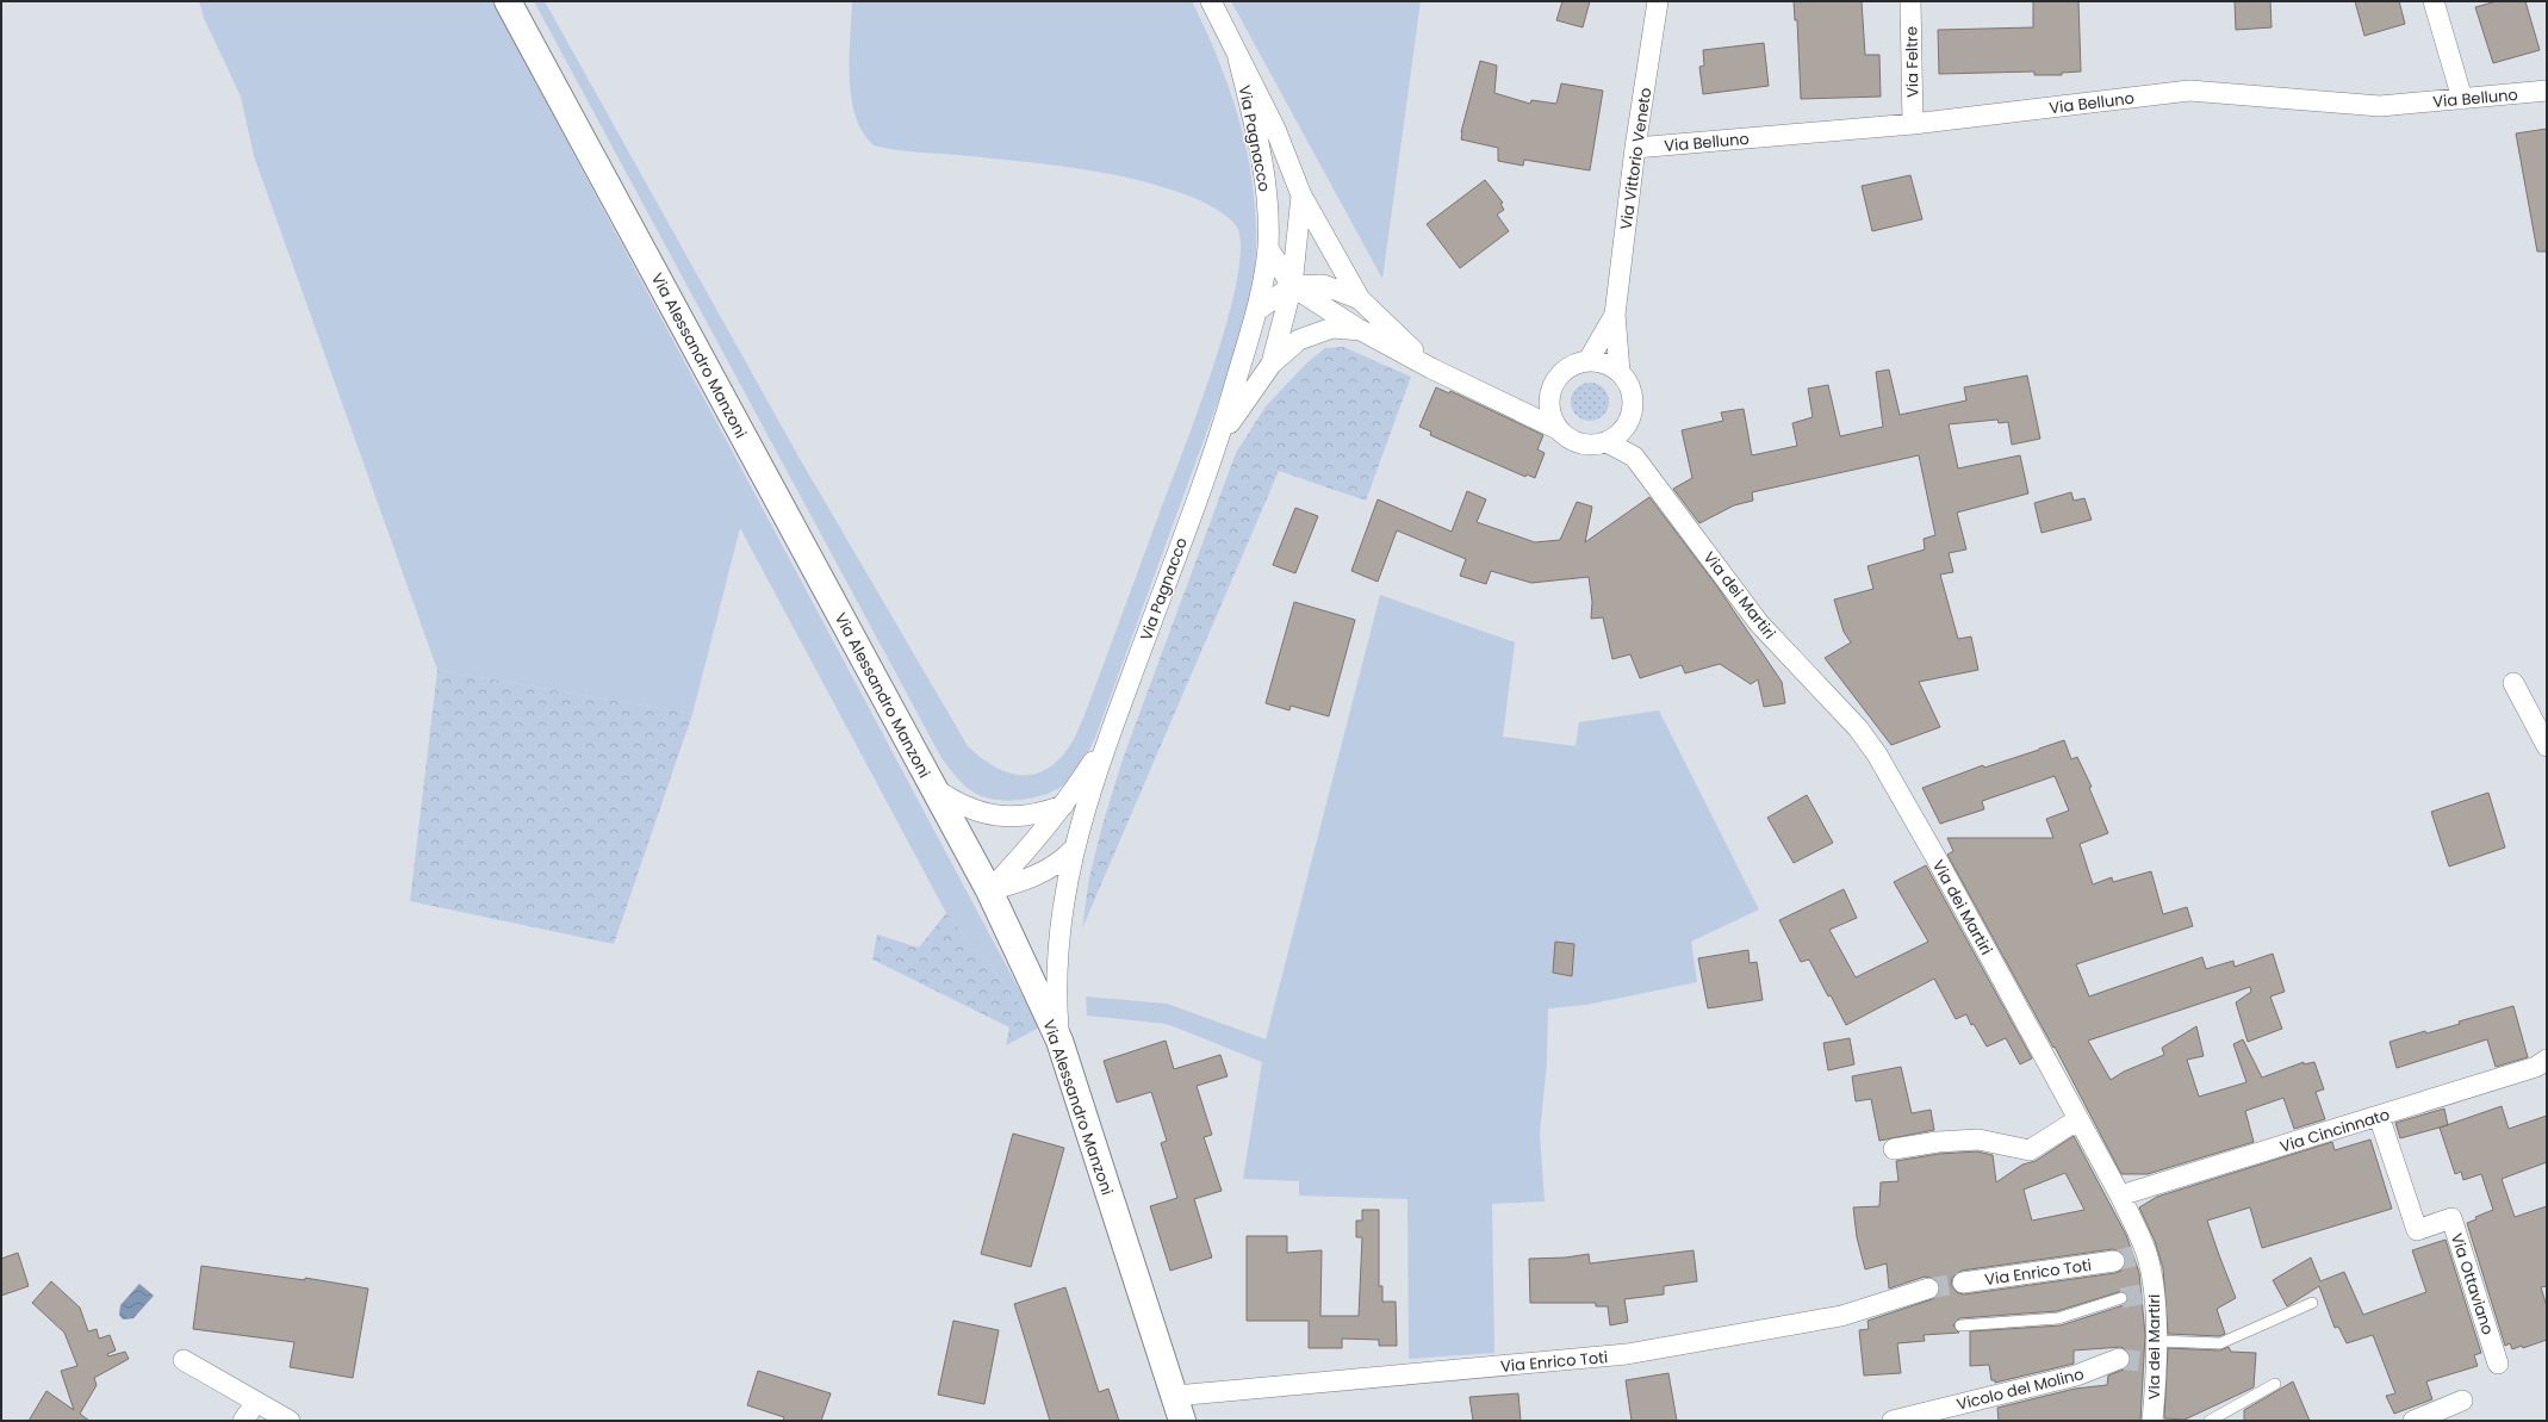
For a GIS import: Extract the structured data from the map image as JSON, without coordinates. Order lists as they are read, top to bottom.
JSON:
{
  "streets": {
    "street": [
      "Via Feltre",
      "Via Belluno",
      "Via Pagnacco",
      "Via Vittorio Veneto",
      "Via Alessandro Manzoni",
      "Via dei Martiri",
      "Via Cincinnato",
      "Via Enrico Toti",
      "Via Ottaviano",
      "Vicolo del Molino"
    ]
  },
  "crossings": [
    ["Via Feltre", "Via Belluno"],
    ["Via Belluno", "Via Vittorio Veneto"],
    ["Via Pagnacco", "Via Vittorio Veneto"],
    ["Via Pagnacco", "Via Alessandro Manzoni"],
    ["Via Pagnacco", "Via dei Martiri"],
    ["Via Vittorio Veneto", "Via dei Martiri"],
    ["Via Alessandro Manzoni", "Via Enrico Toti"],
    ["Via dei Martiri", "Via Cincinnato"],
    ["Via Cincinnato", "Via Ottaviano"]
  ]
}
